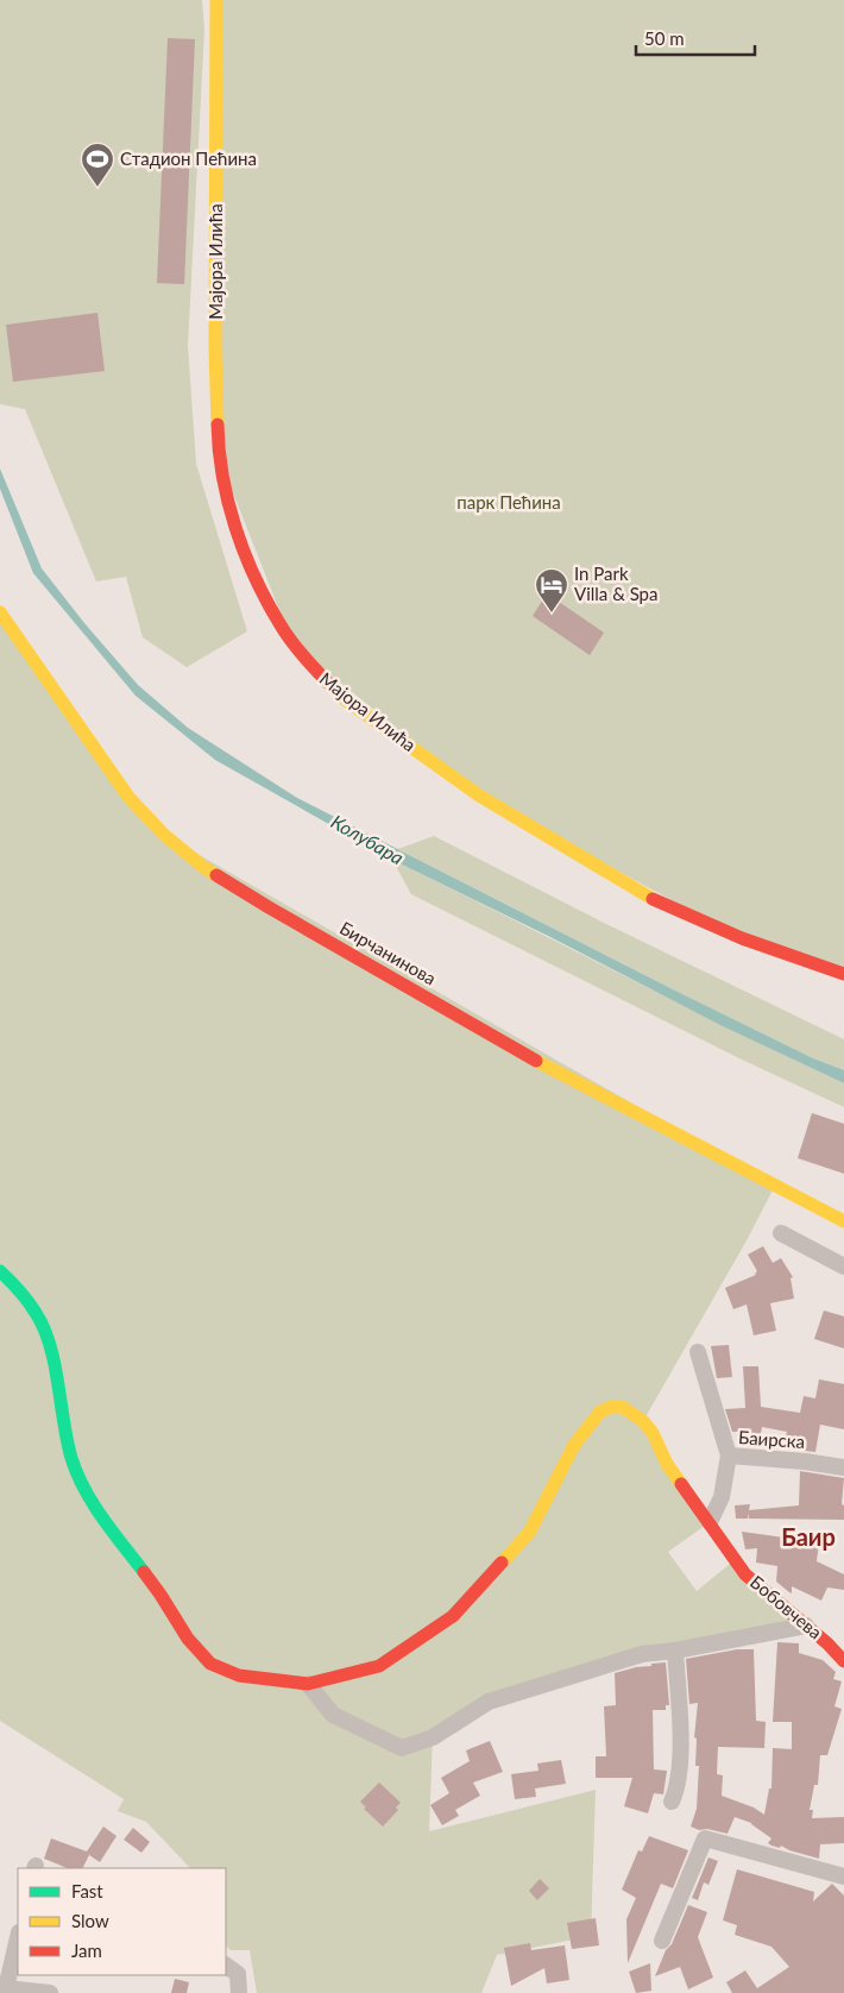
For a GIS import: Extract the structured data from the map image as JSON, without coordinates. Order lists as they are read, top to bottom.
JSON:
{
  "streets": {
    "main road": ["Мајора Илића", "Бирчанинова", "Бобовчева"],
    "street": ["Баирска"]
  },
  "crossings": [
    ["Баирска", "Бобовчева"]
  ],
  "districts": ["Баир"],
  "water": ["Колубара"],
  "parks": ["парк Пећина"],
  "places": {
    "sports": ["Стадион Пећина"],
    "hotel": ["In Park Villa & Spa"]
  },
  "legend": ["Fast", "Slow", "Jam"],
  "scale_bar": "50 m"
}
